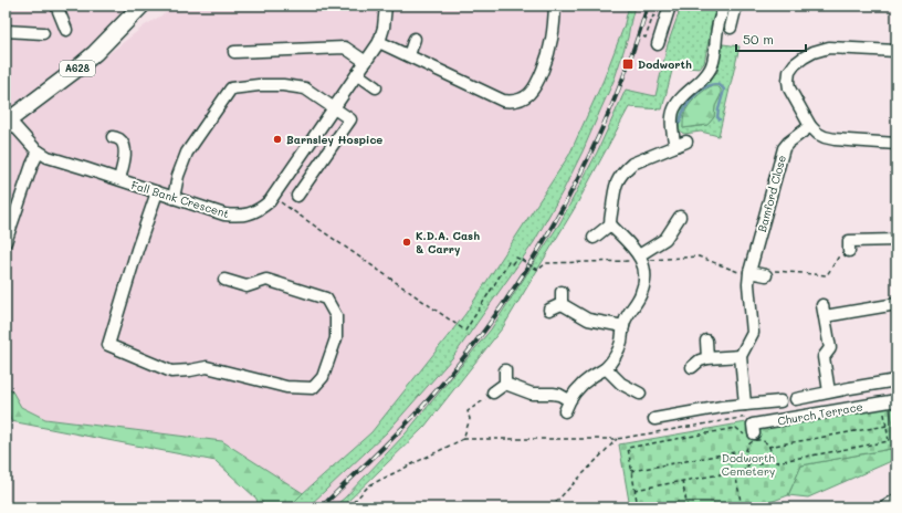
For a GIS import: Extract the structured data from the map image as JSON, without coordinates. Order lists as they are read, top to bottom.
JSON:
{
  "streets": {
    "highway": ["A628"],
    "street": ["Bamford Close", "Fall Bank Crescent", "Church Terrace"]
  },
  "crossings": [
    ["A628", "Fall Bank Crescent"]
  ],
  "parks": ["Dodworth Cemetery"],
  "places": {
    "transit": ["Dodworth"],
    "other": ["Barnsley Hospice", "K.D.A. Cash & Carry"]
  },
  "scale_bar": "50 m"
}
